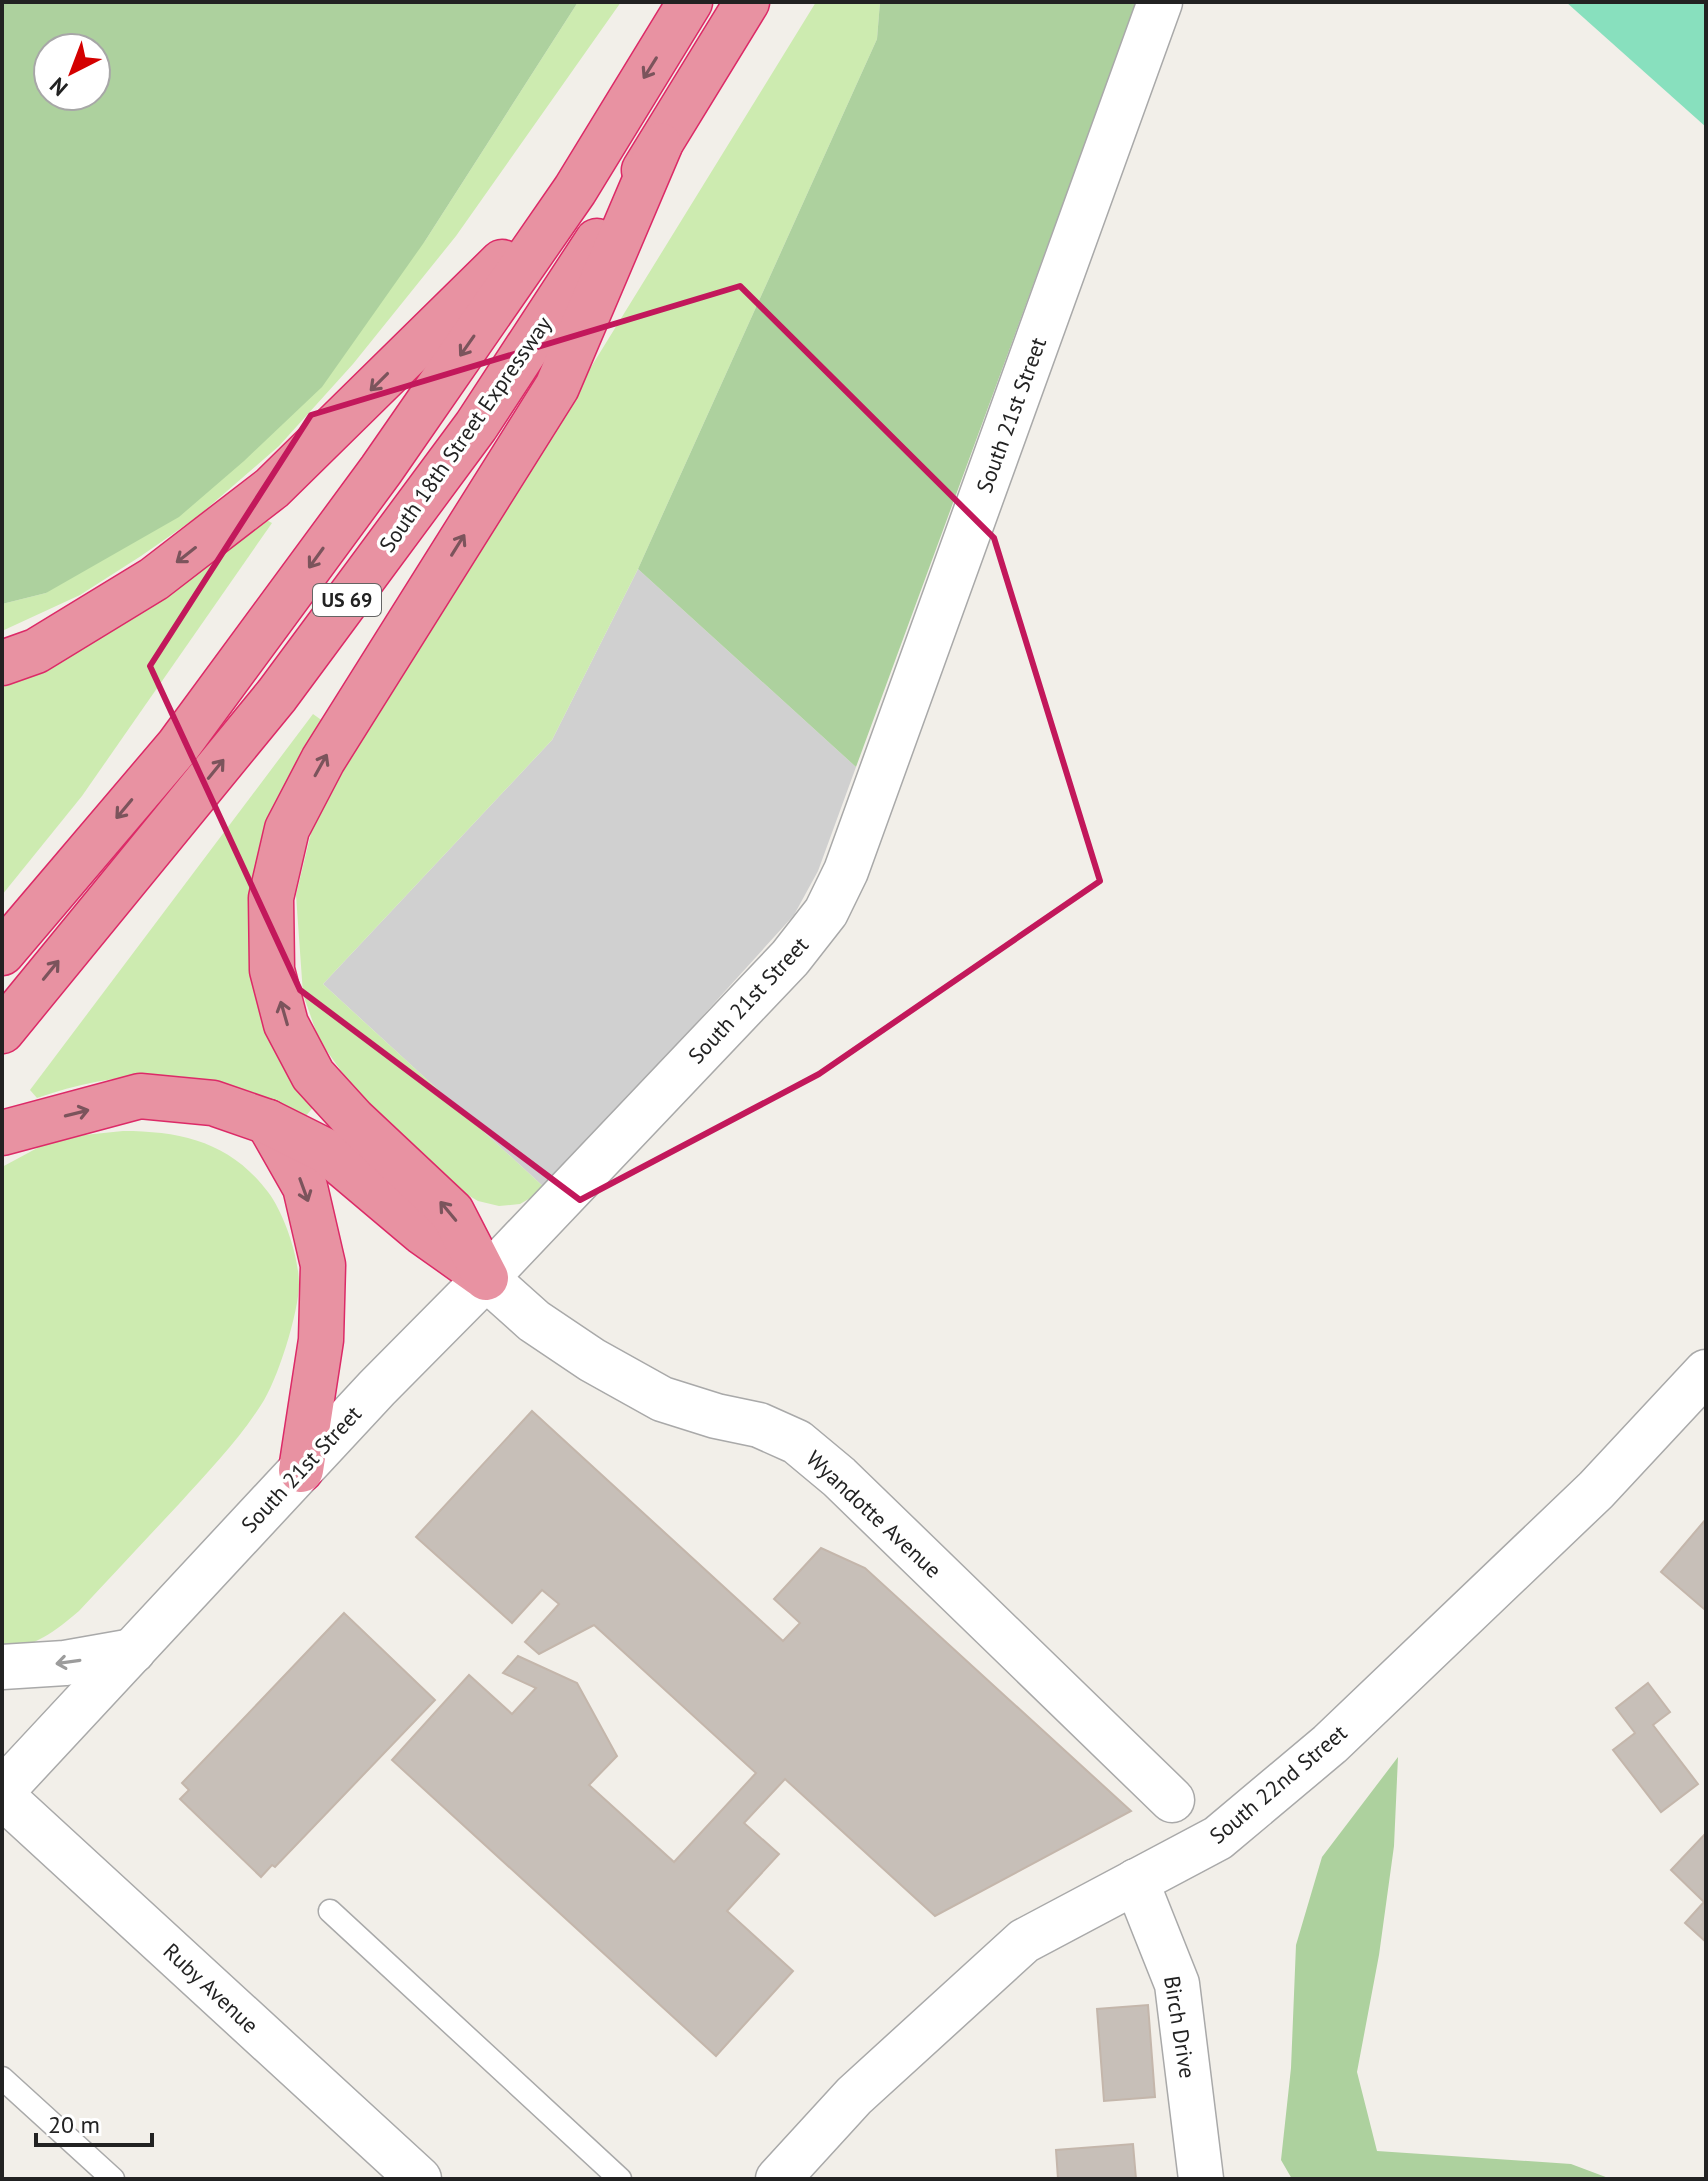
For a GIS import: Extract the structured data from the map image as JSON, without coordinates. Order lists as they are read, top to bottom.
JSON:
{
  "streets": {
    "highway": ["South 18th Street Expressway", "US 69"],
    "street": [
      "South 21st Street",
      "Wyandotte Avenue",
      "South 22nd Street",
      "Ruby Avenue",
      "Birch Drive"
    ]
  },
  "crossings": [
    ["South 21st Street", "Wyandotte Avenue"],
    ["South 21st Street", "Ruby Avenue"],
    ["South 22nd Street", "Birch Drive"]
  ],
  "scale_bar": "20 m",
  "north": "bottom left"
}
